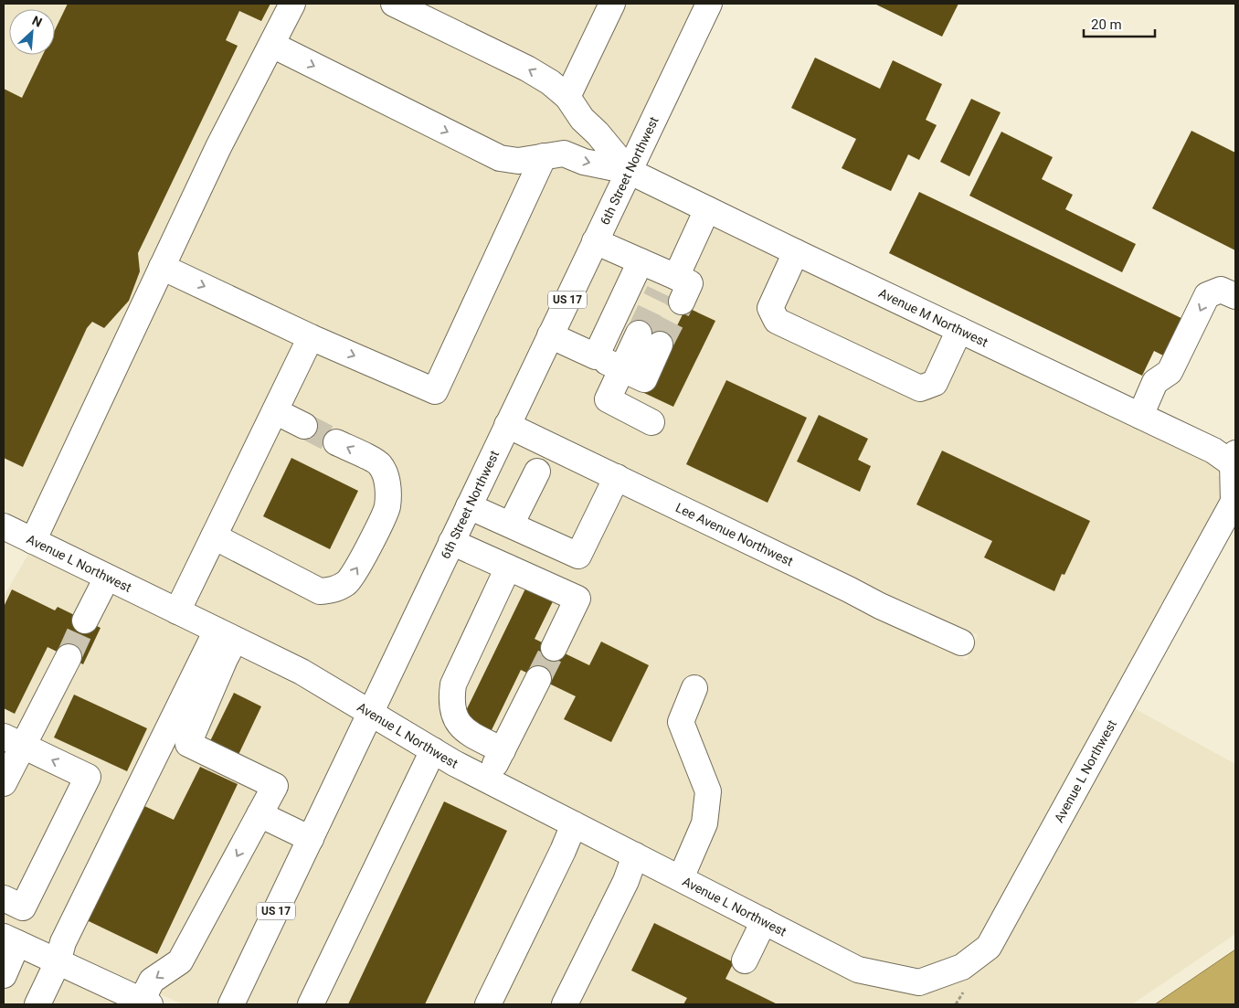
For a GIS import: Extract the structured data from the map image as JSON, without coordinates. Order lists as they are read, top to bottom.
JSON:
{
  "streets": {
    "main road": [
      "6th Street Northwest",
      "US 17",
      "Avenue M Northwest",
      "Lee Avenue Northwest",
      "Avenue L Northwest"
    ]
  },
  "crossings": [
    ["6th Street Northwest", "Avenue M Northwest"],
    ["6th Street Northwest", "Lee Avenue Northwest"],
    ["6th Street Northwest", "Avenue L Northwest"],
    ["Avenue M Northwest", "Avenue L Northwest"]
  ],
  "scale_bar": "20 m",
  "north": "top right"
}
